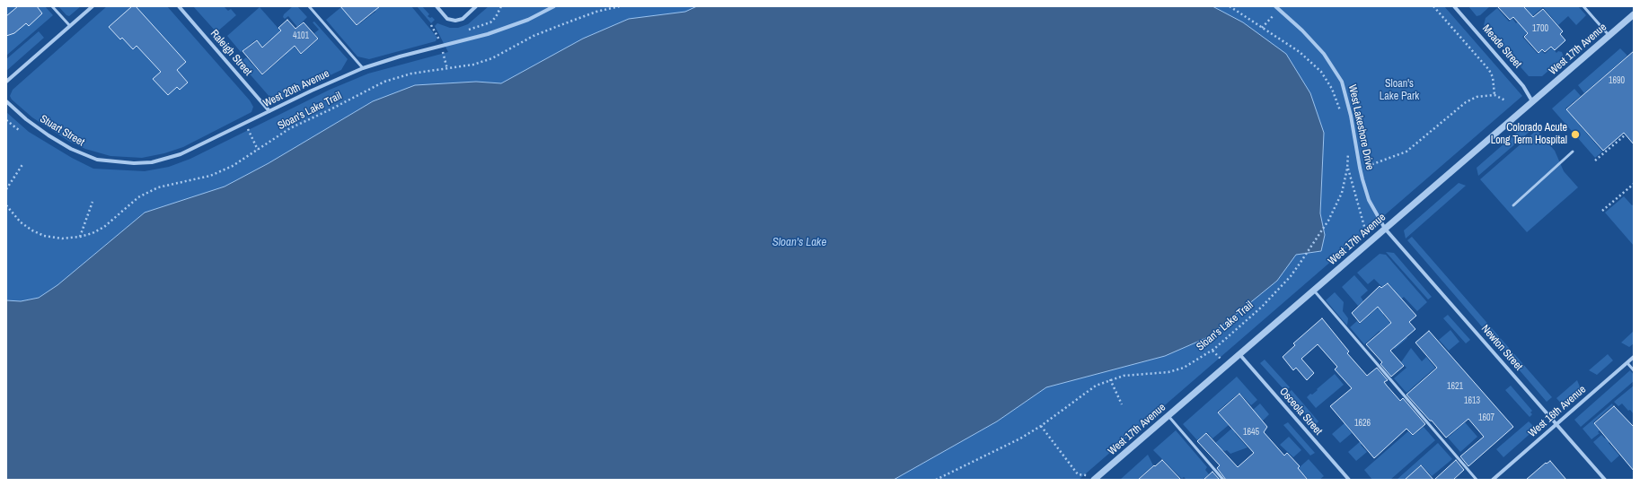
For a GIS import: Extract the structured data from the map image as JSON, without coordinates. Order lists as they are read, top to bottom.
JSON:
{
  "streets": {
    "street": [
      "Meade Street",
      "West 17th Avenue",
      "Raleigh Street",
      "West 20th Avenue",
      "West Lakeshore Drive",
      "Stuart Street",
      "Newton Street",
      "Osceola Street",
      "West 16th Avenue"
    ],
    "path": ["Sloan's Lake Trail"]
  },
  "crossings": [
    ["Meade Street", "West 17th Avenue"],
    ["West 17th Avenue", "West Lakeshore Drive"],
    ["West 17th Avenue", "Newton Street"],
    ["West 17th Avenue", "Osceola Street"],
    ["Raleigh Street", "West 20th Avenue"],
    ["West 20th Avenue", "Stuart Street"],
    ["West Lakeshore Drive", "Newton Street"],
    ["Newton Street", "West 16th Avenue"]
  ],
  "water": ["Sloan's Lake"],
  "parks": ["Sloan's Lake Park"],
  "places": ["Colorado Acute Long Term Hospital"],
  "house_numbers": [
    "1700",
    "4101",
    "1690",
    "1621",
    "1613",
    "1607",
    "1626",
    "1645"
  ]
}
